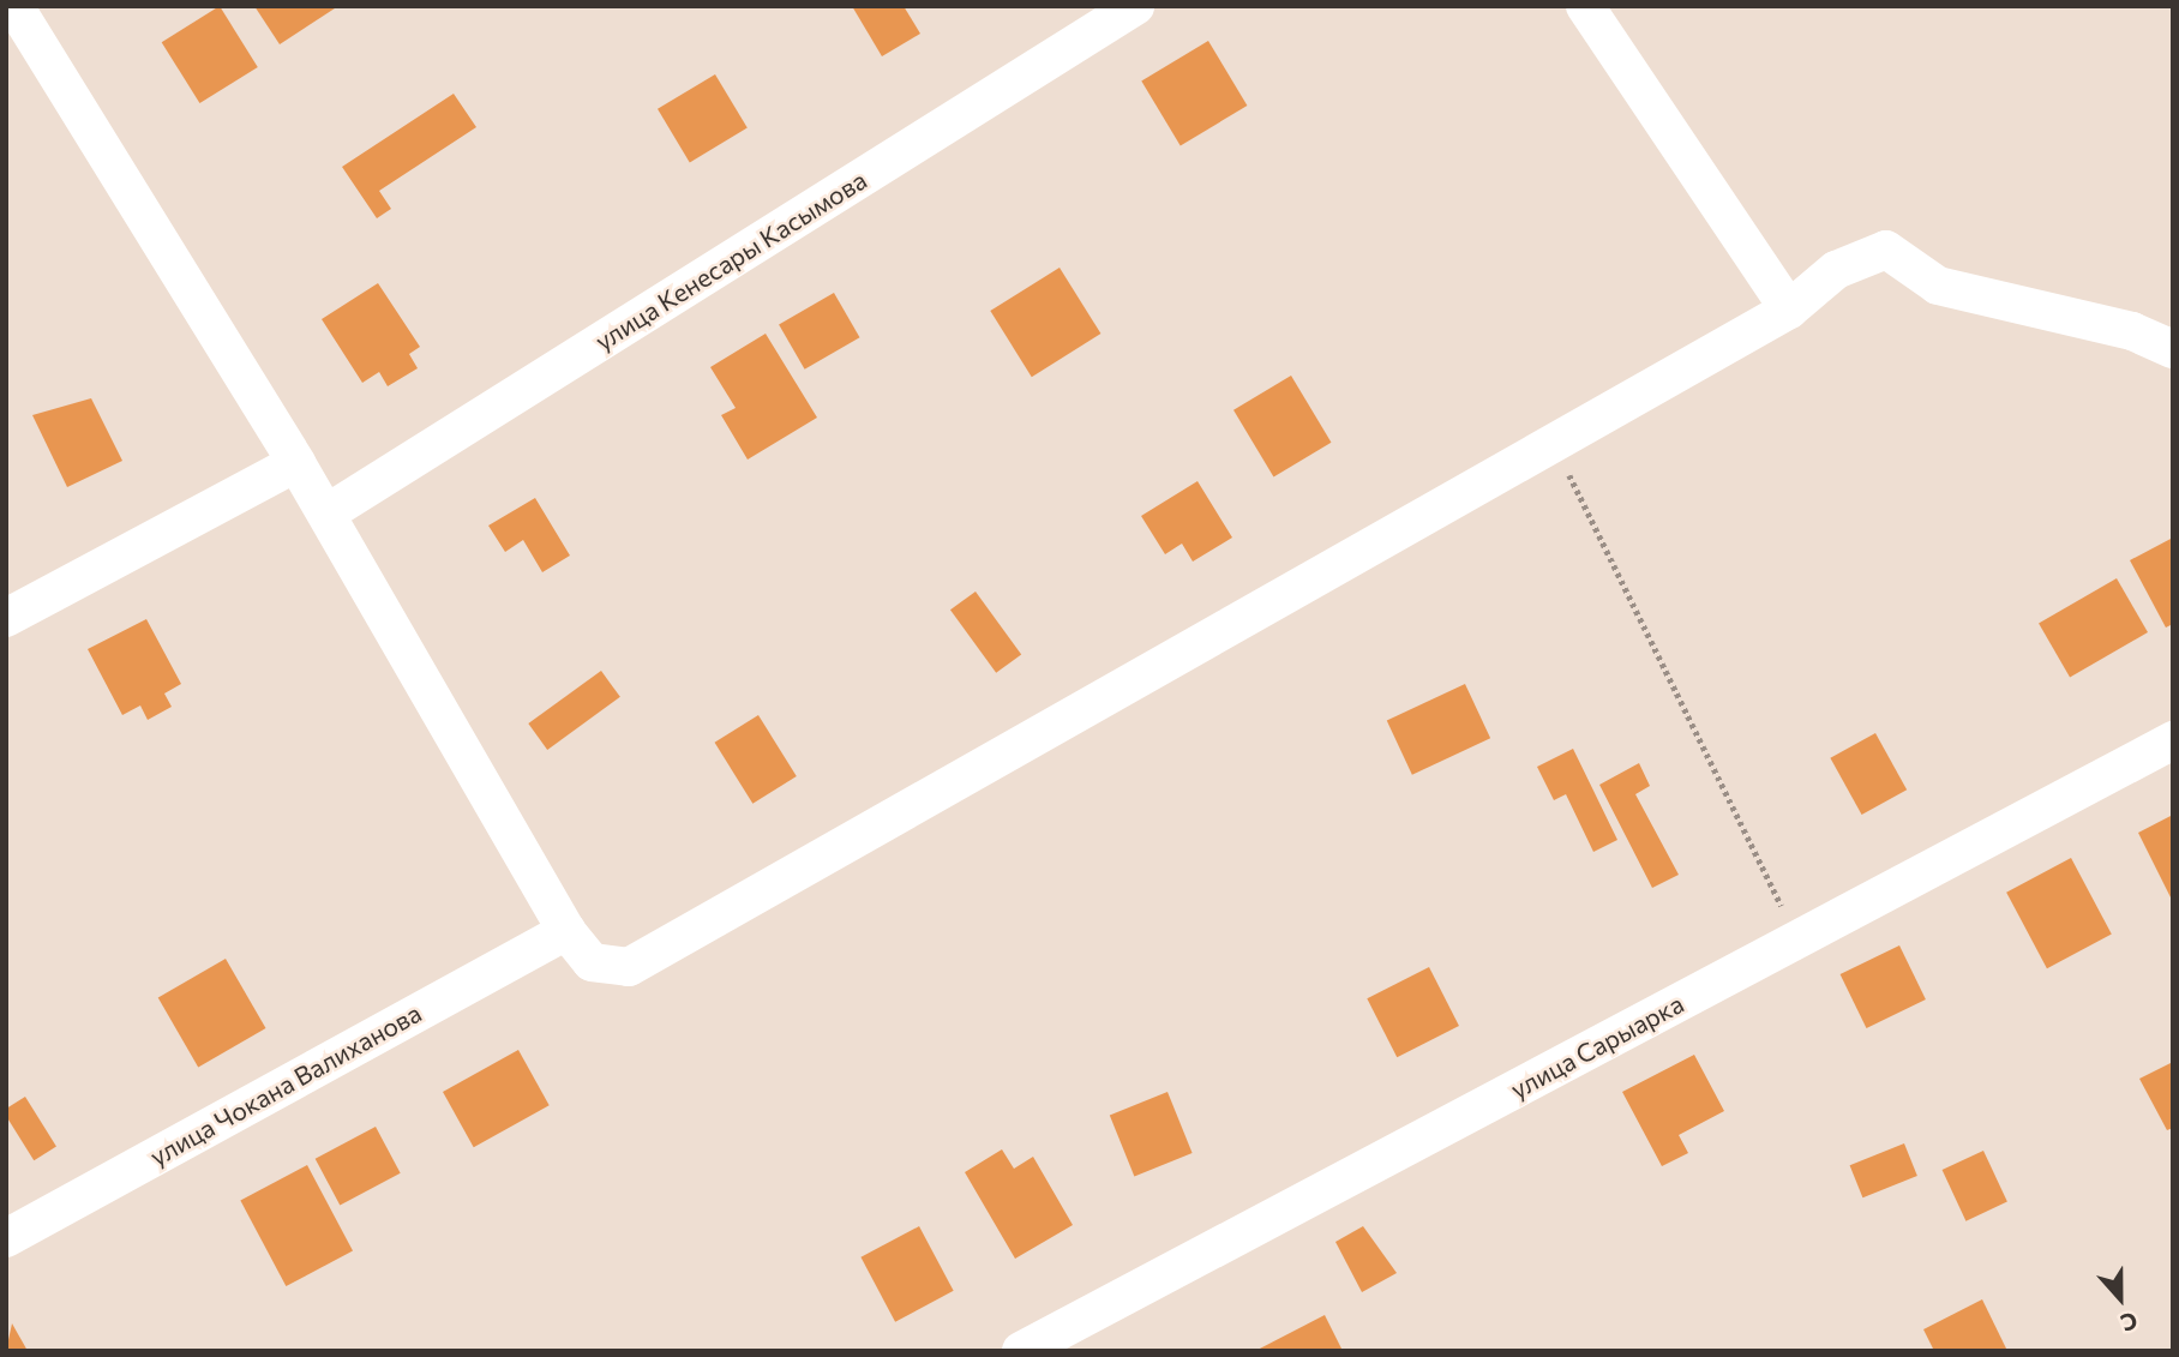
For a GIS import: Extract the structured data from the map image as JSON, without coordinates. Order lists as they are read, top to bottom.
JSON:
{
  "streets": {
    "street": ["улица Кенесары Касымова", "улица Сарыарка", "улица Чокана Валиханова"]
  },
  "north": "bottom"
}
